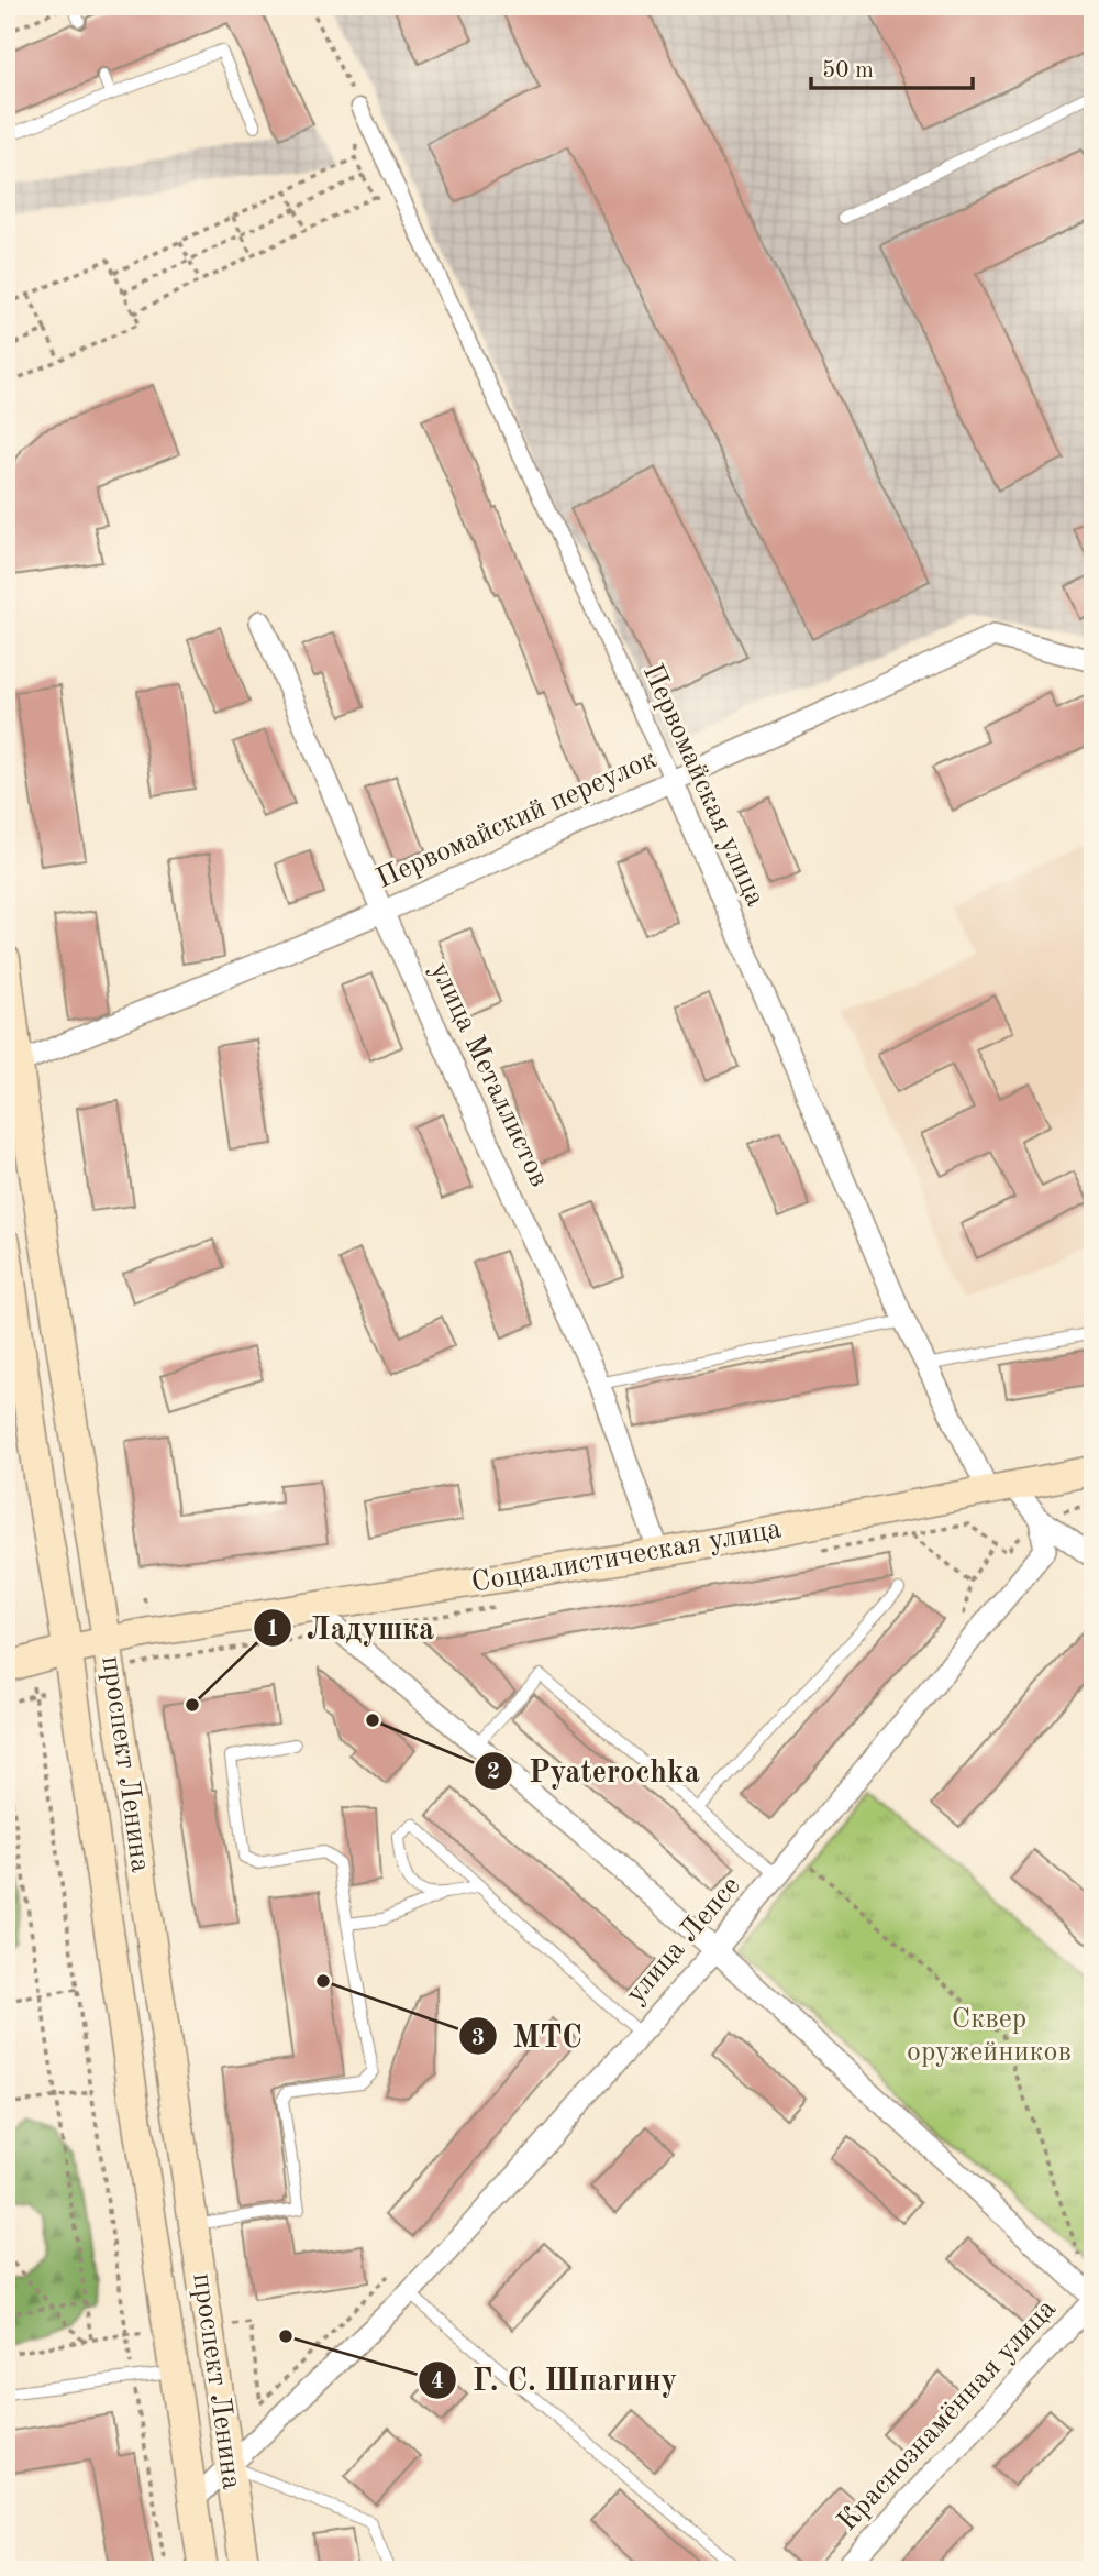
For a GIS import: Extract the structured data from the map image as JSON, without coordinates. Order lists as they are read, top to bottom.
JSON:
{
  "streets": {
    "main road": ["Социалистическая улица", "проспект Ленина"],
    "street": [
      "Первомайская улица",
      "Первомайский переулок",
      "улица Металлистов",
      "улица Лепсе",
      "Краснознамённая улица"
    ]
  },
  "crossings": [
    ["Первомайская улица", "Первомайский переулок"],
    ["Первомайская улица", "Социалистическая улица"],
    ["Первомайская улица", "улица Лепсе"],
    ["Первомайский переулок", "улица Металлистов"],
    ["Первомайский переулок", "проспект Ленина"],
    ["улица Металлистов", "Социалистическая улица"],
    ["Социалистическая улица", "проспект Ленина"],
    ["проспект Ленина", "улица Лепсе"]
  ],
  "parks": ["Сквер оружейников"],
  "places": [
    "Ладушка",
    "Pyaterochka",
    "МТС",
    "Г. С. Шпагину"
  ],
  "scale_bar": "50 m"
}
